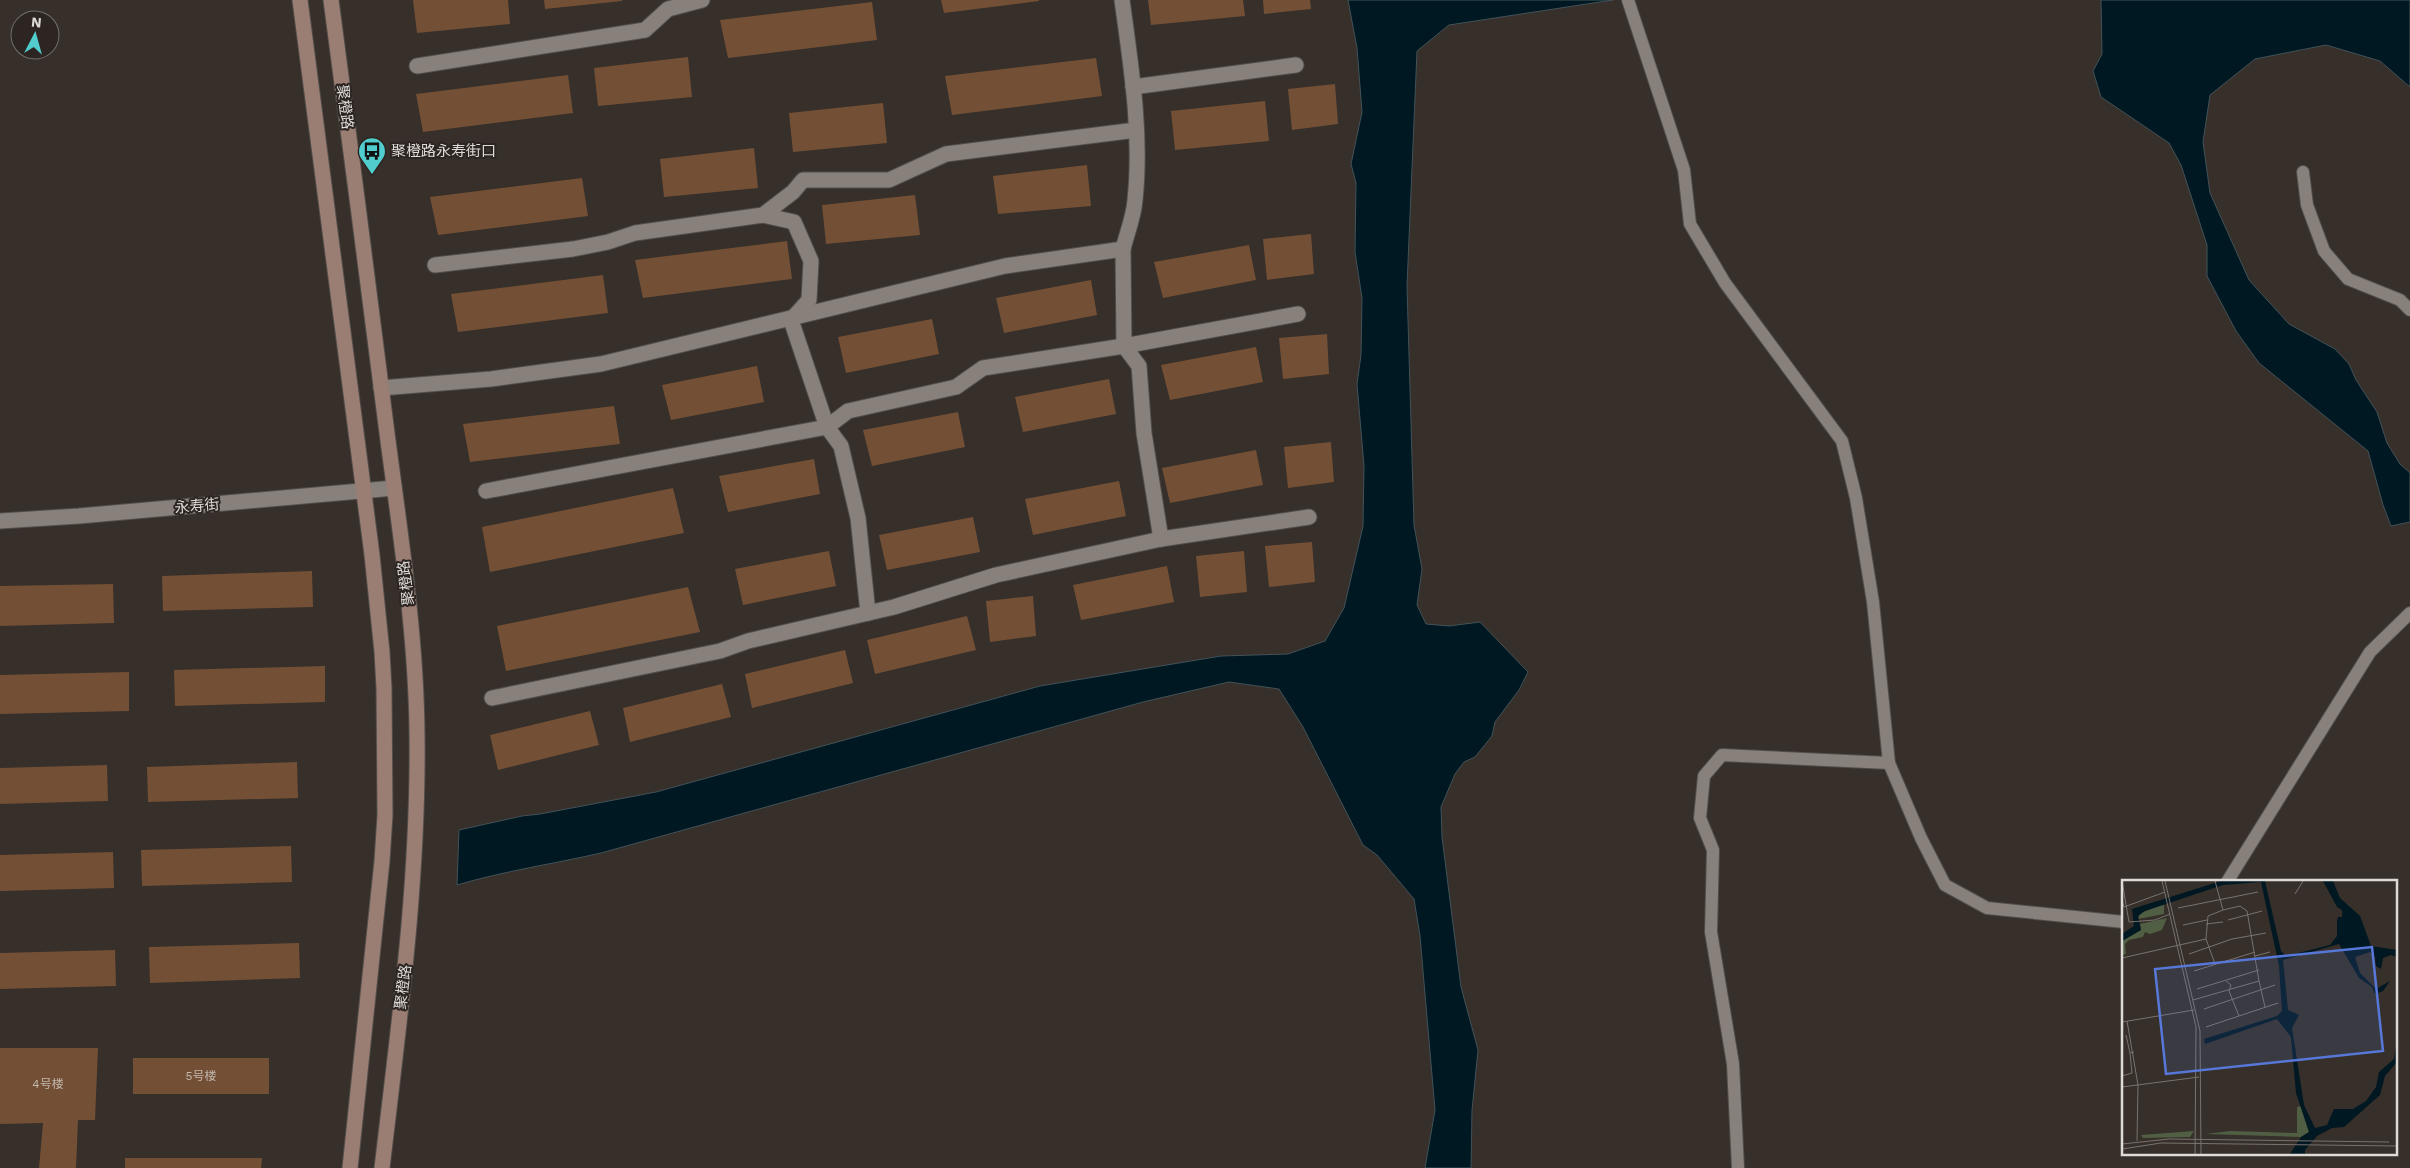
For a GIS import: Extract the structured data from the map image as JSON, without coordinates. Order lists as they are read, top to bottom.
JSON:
{
  "streets": {
    "street": ["聚橙路", "永寿街"]
  },
  "crossings": [
    ["聚橙路", "永寿街"]
  ],
  "places": {
    "bus stop": ["聚橙路永寿街口"]
  },
  "house_numbers": ["5号楼", "4号楼"],
  "north": "top"
}
